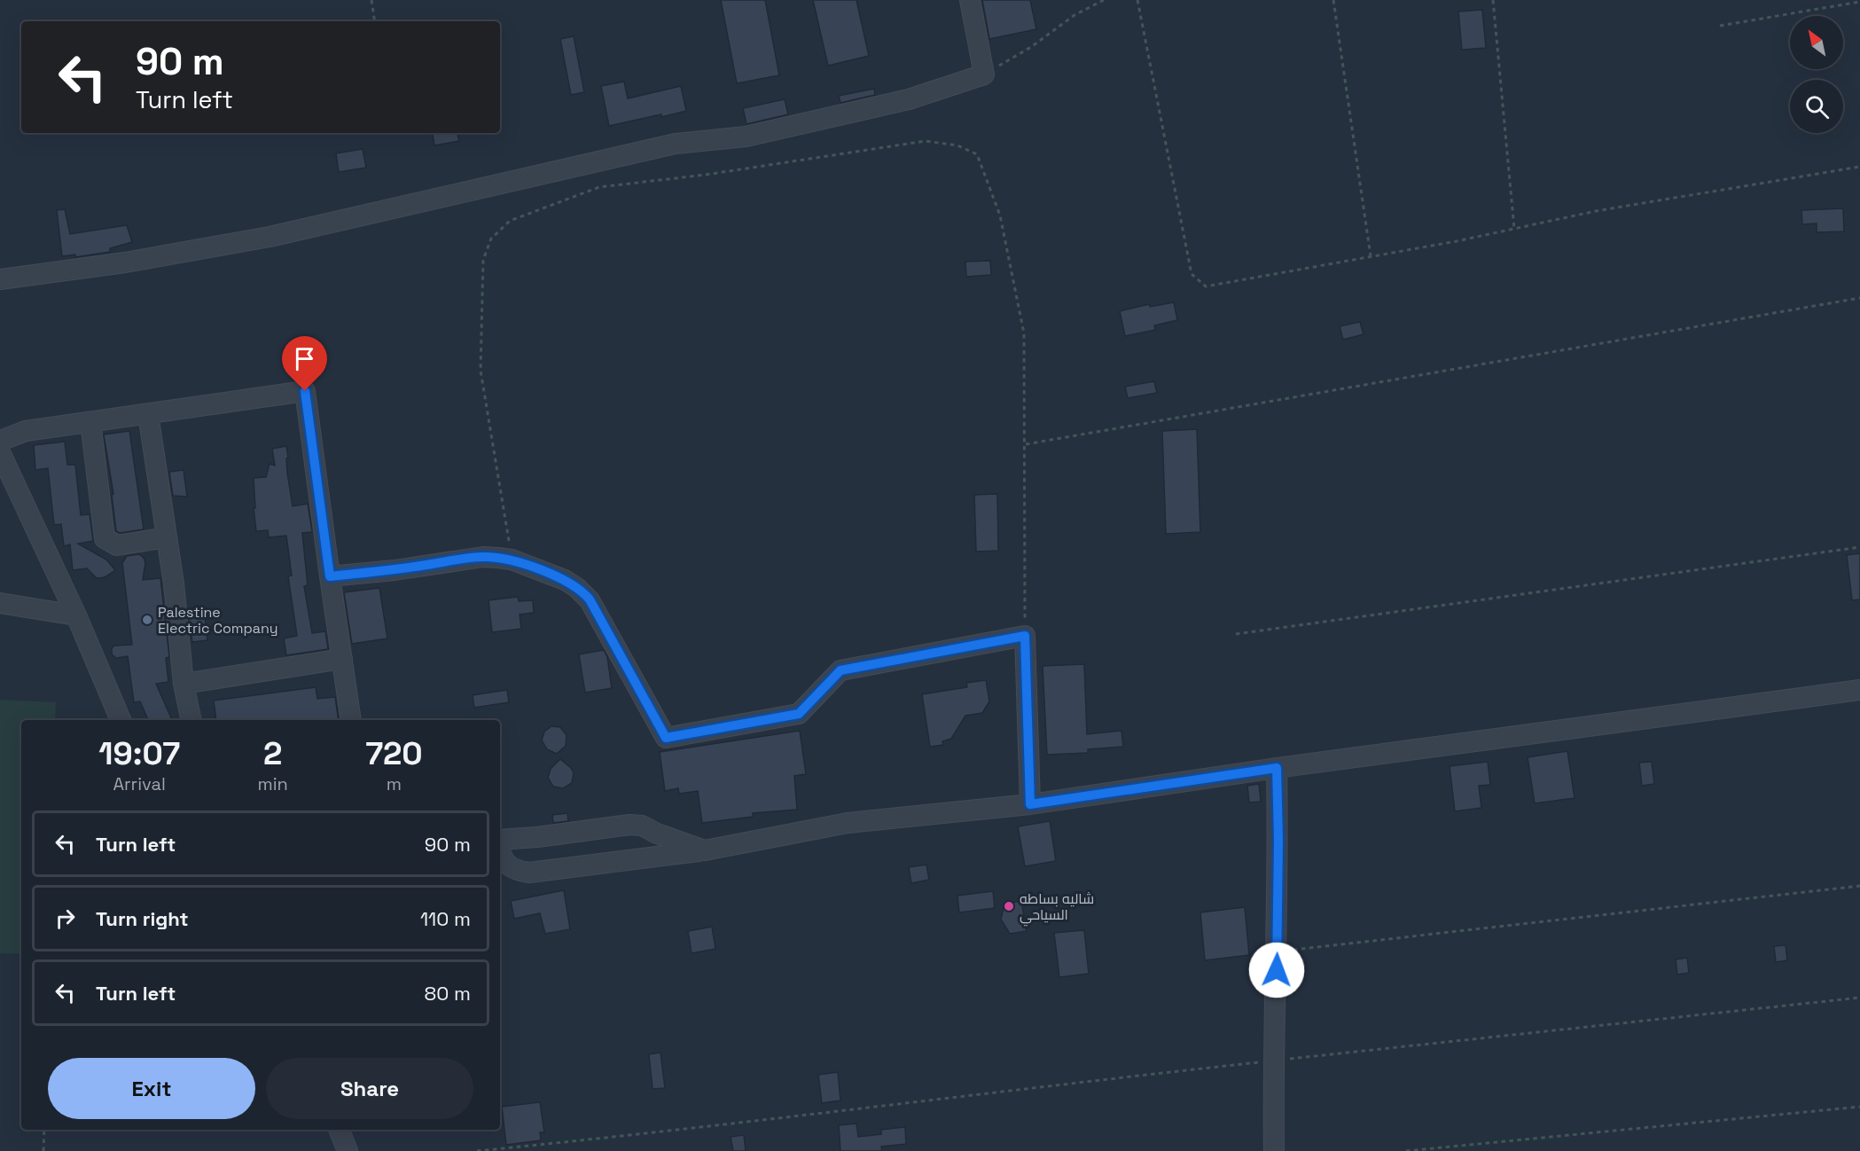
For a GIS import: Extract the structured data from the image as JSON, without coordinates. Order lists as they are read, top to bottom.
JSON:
{
  "places": ["Palestine Electric Company", "شاليه بساطه السياحي"],
  "north": "top left",
  "page": {
    "turn": ["90 m", "Turn left"],
    "eta": [
      "19:07",
      "Arrival",
      "2",
      "min",
      "720",
      "m"
    ],
    "list": [
      {
        "name": "Turn left",
        "value": "90 m"
      },
      {
        "name": "Turn right",
        "value": "110 m"
      },
      {
        "name": "Turn left",
        "value": "80 m"
      }
    ],
    "buttons": ["Exit", "Share"]
  }
}
